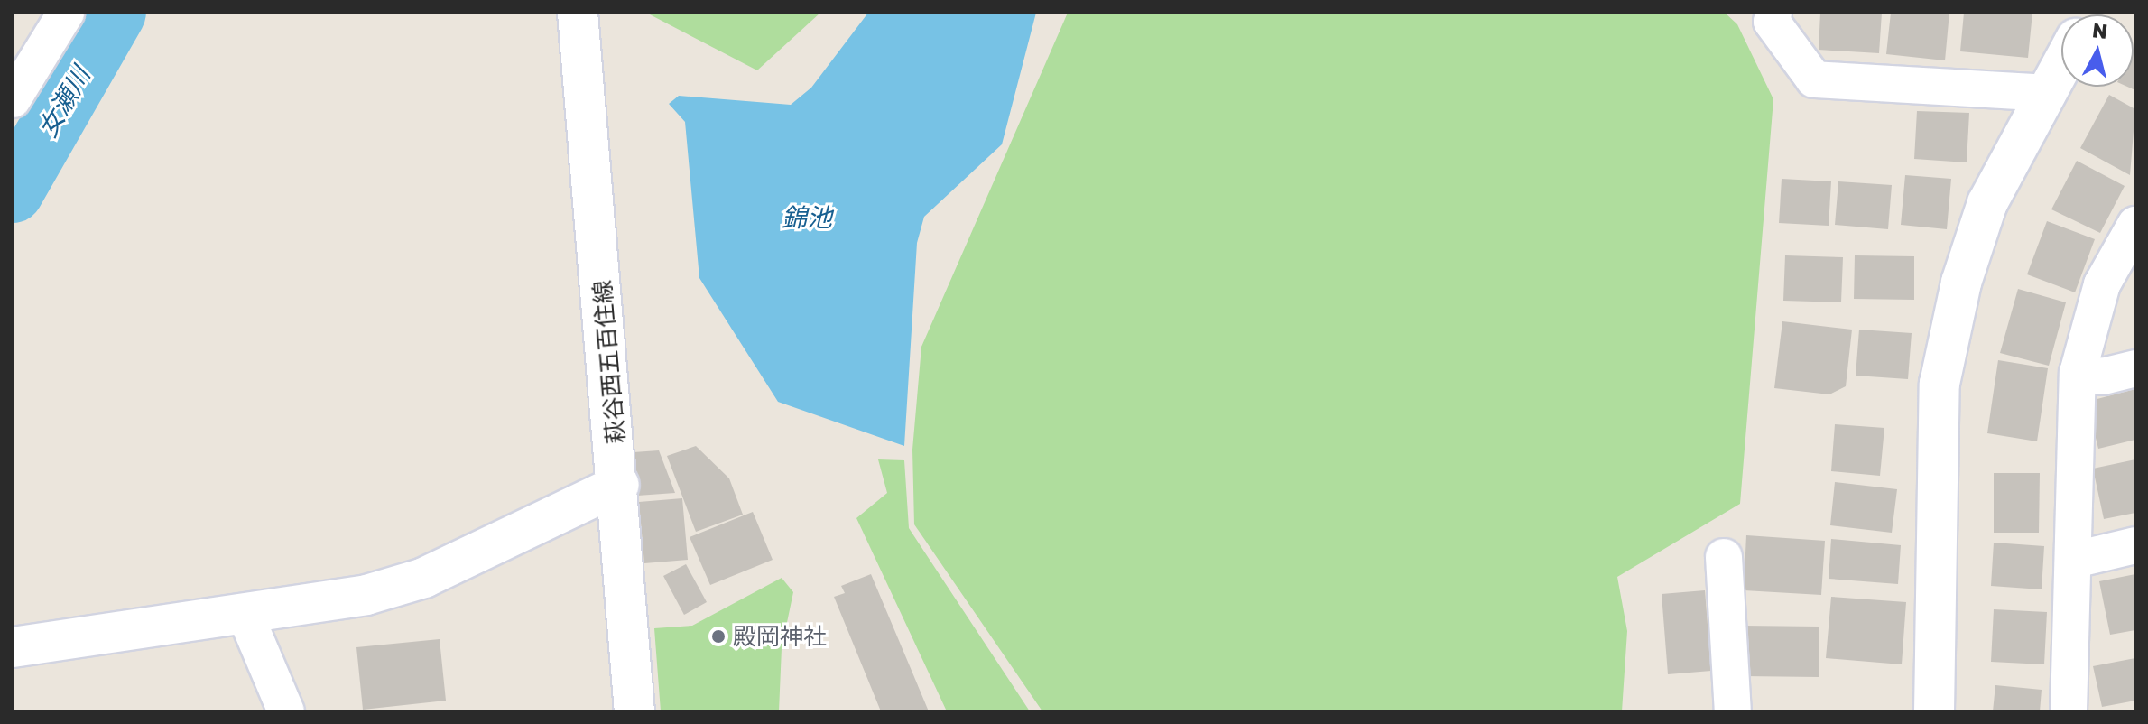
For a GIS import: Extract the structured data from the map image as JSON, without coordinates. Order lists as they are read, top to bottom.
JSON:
{
  "streets": {
    "street": ["萩谷西五百住線"]
  },
  "water": ["女瀬川", "錦池"],
  "places": ["殿岡神社"],
  "north": "top"
}
